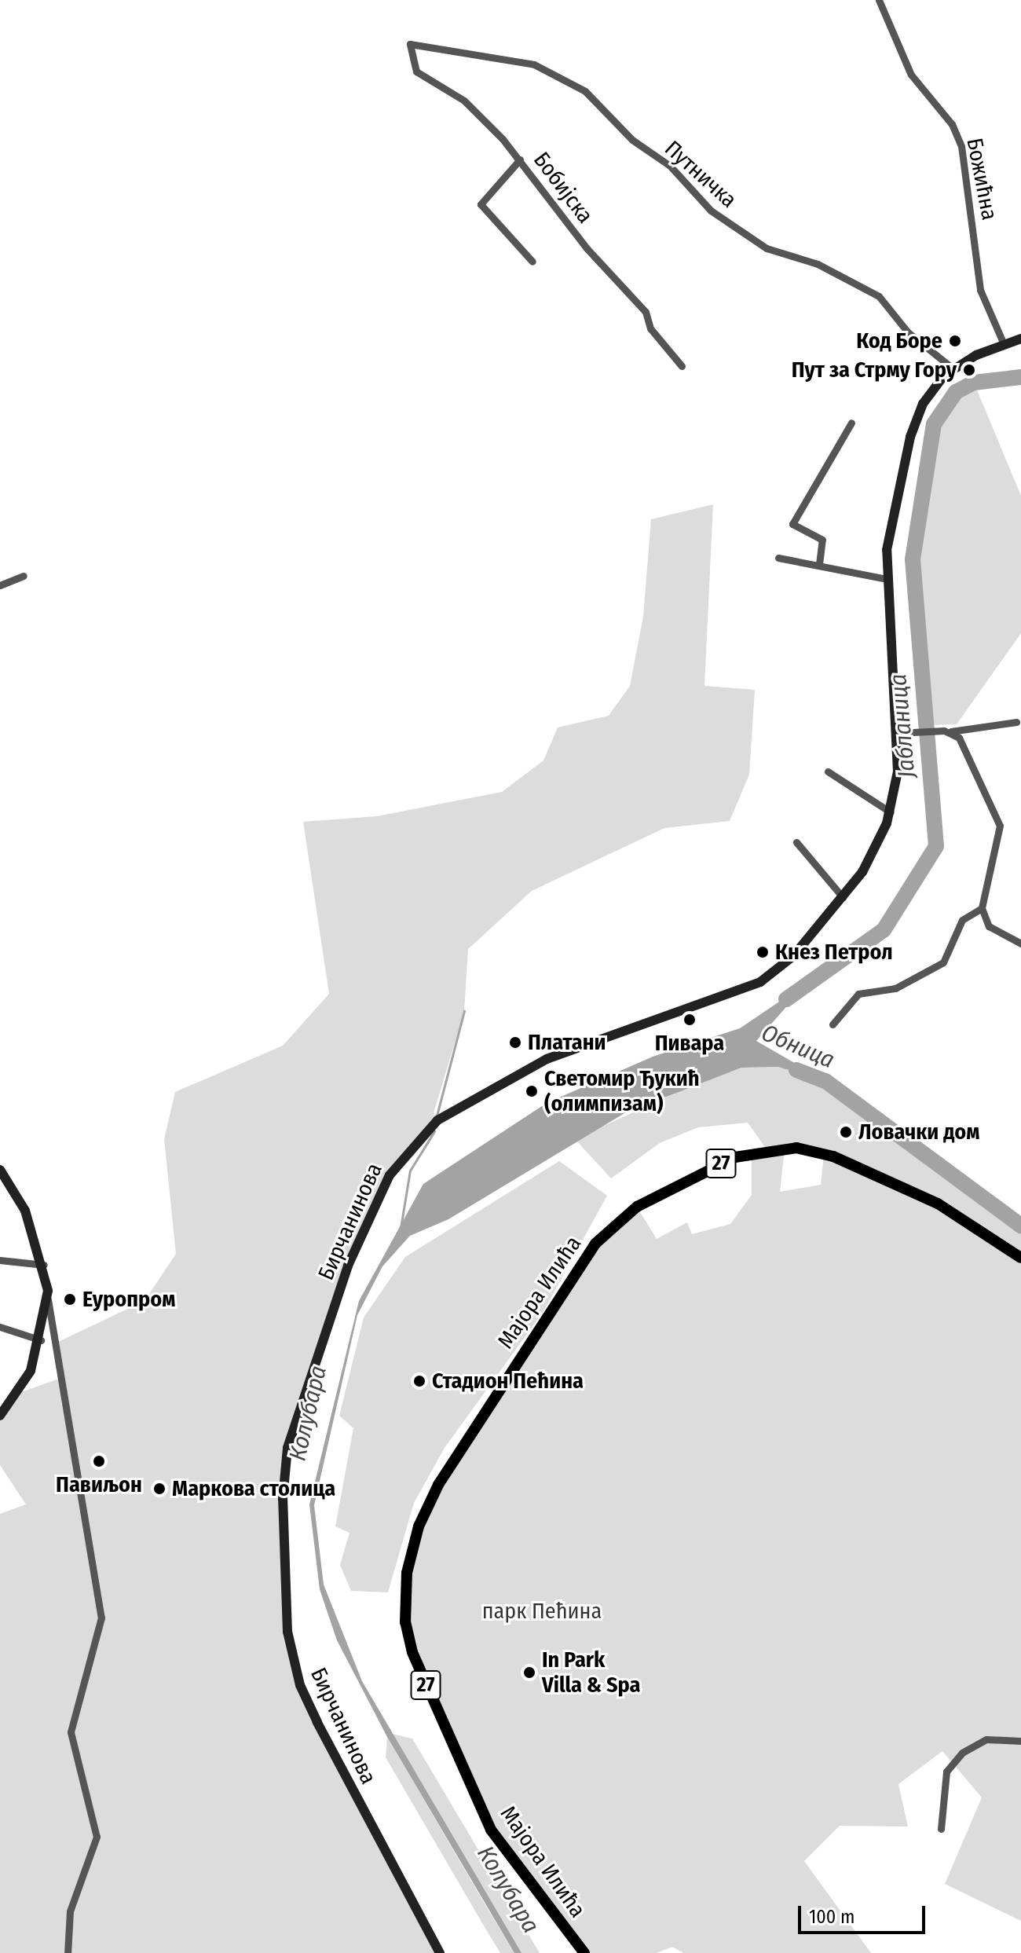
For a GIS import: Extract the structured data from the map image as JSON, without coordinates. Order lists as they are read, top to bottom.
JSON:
{
  "streets": {
    "main road": ["27", "Бирчанинова", "Мајора Илића"],
    "street": ["Путничка", "Божићна", "Бобијска"]
  },
  "crossings": [
    ["Путничка", "Бобијска"],
    ["Путничка", "Бирчанинова"],
    ["Божићна", "Бирчанинова"]
  ],
  "water": ["Јабланица", "Обница", "Колубара"],
  "parks": ["парк Пећина"],
  "places": [
    "Код Боре",
    "Пут за Стрму Гору",
    "Кнез Петрол",
    "Пивара",
    "Платани",
    "Светомир Ђукић (олимпизам)",
    "Ловачки дом",
    "Еуропром",
    "Стадион Пећина",
    "Павиљон",
    "Маркова столица",
    "In Park Villa & Spa"
  ],
  "scale_bar": "100 m"
}
